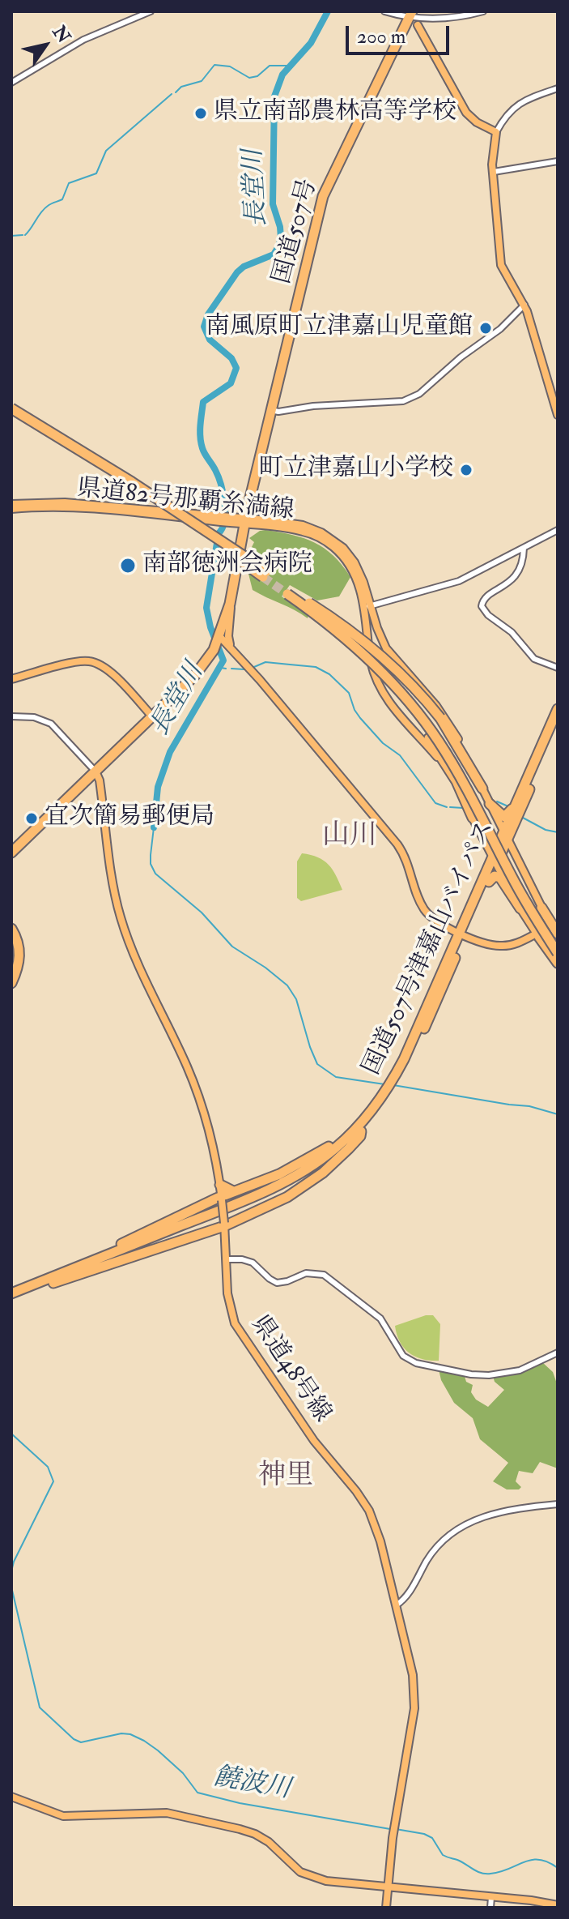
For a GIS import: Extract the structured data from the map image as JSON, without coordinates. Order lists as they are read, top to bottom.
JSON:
{
  "streets": {
    "highway": ["国道507号", "国道507号津嘉山バイパス"],
    "main road": ["県道82号那覇糸満線", "県道48号線"]
  },
  "crossings": [
    ["国道507号", "県道82号那覇糸満線"],
    ["国道507号", "県道48号線"],
    ["県道82号那覇糸満線", "国道507号津嘉山バイパス"]
  ],
  "districts": ["山川", "神里"],
  "water": ["長堂川", "饒波川"],
  "places": [
    "県立南部農林高等学校",
    "南風原町立津嘉山児童館",
    "町立津嘉山小学校",
    "南部徳洲会病院",
    "宜次簡易郵便局"
  ],
  "scale_bar": "200 m",
  "north": "top right"
}
